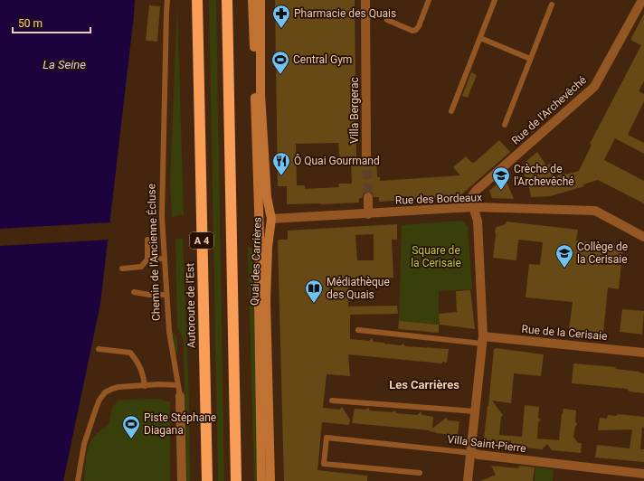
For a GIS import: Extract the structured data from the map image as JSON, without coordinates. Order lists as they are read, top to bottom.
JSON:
{
  "streets": {
    "highway": ["A 4", "Autoroute de l’Est"],
    "main road": ["Quai des Carrières"],
    "street": [
      "Villa Bergerac",
      "Rue de l'Archevêché",
      "Rue des Bordeaux",
      "Chemin de l'Ancienne Écluse",
      "Rue de la Cerisaie",
      "Villa Saint-Pierre"
    ]
  },
  "crossings": [
    ["Rue de l'Archevêché", "Rue des Bordeaux"],
    ["Rue des Bordeaux", "Quai des Carrières"]
  ],
  "districts": ["Les Carrières"],
  "water": ["La Seine"],
  "parks": ["Square de la Cerisaie"],
  "places": {
    "pharmacy": ["Pharmacie des Quais"],
    "sports": ["Central Gym", "Piste Stéphane Diagana"],
    "restaurant": ["Ô Quai Gourmand"],
    "school or university": ["Crèche de l'Archevêché", "Collège de la Cerisaie"],
    "library": ["Médiathèque des Quais"]
  },
  "scale_bar": "50 m"
}
